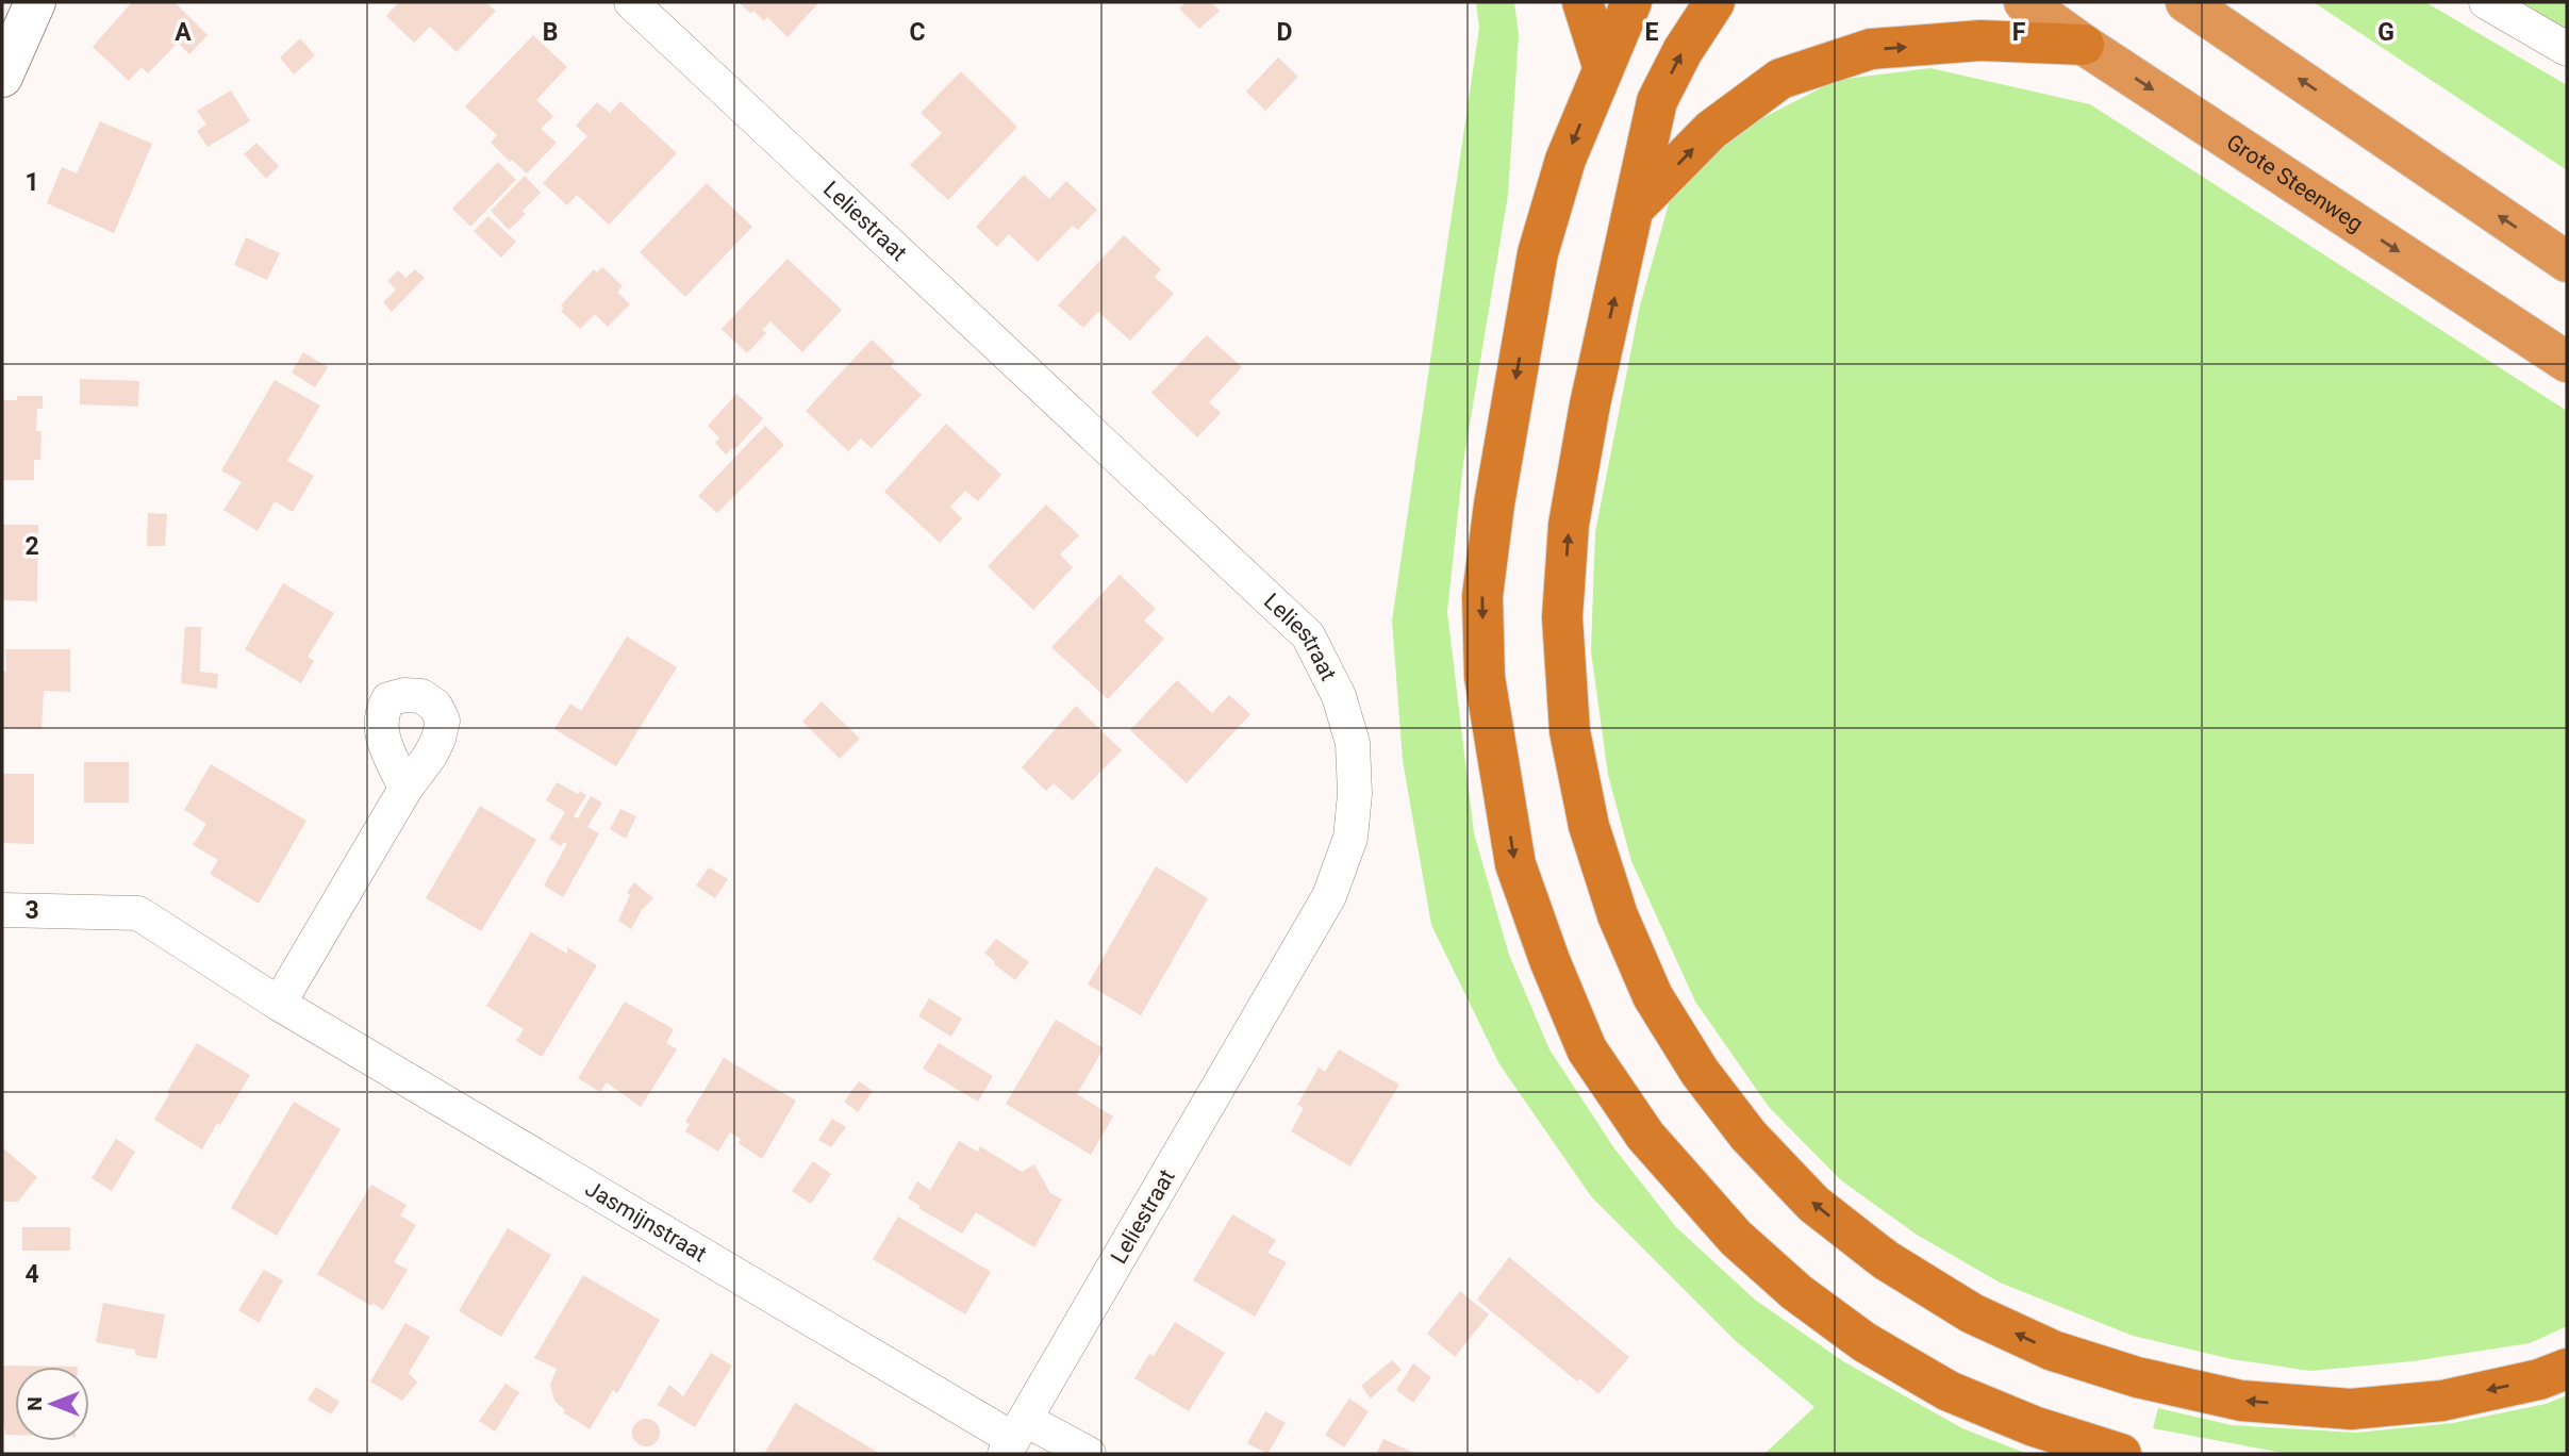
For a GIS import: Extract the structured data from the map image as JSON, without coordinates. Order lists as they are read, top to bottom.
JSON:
{
  "streets": {
    "highway": ["Grote Steenweg"],
    "street": ["Leliestraat", "Jasmijnstraat"]
  },
  "crossings": [
    ["Leliestraat", "Jasmijnstraat"]
  ],
  "north": "left",
  "grid": {
    "columns": [
      "A",
      "B",
      "C",
      "D",
      "E",
      "F",
      "G"
    ],
    "rows": [
      "1",
      "2",
      "3",
      "4"
    ]
  }
}
